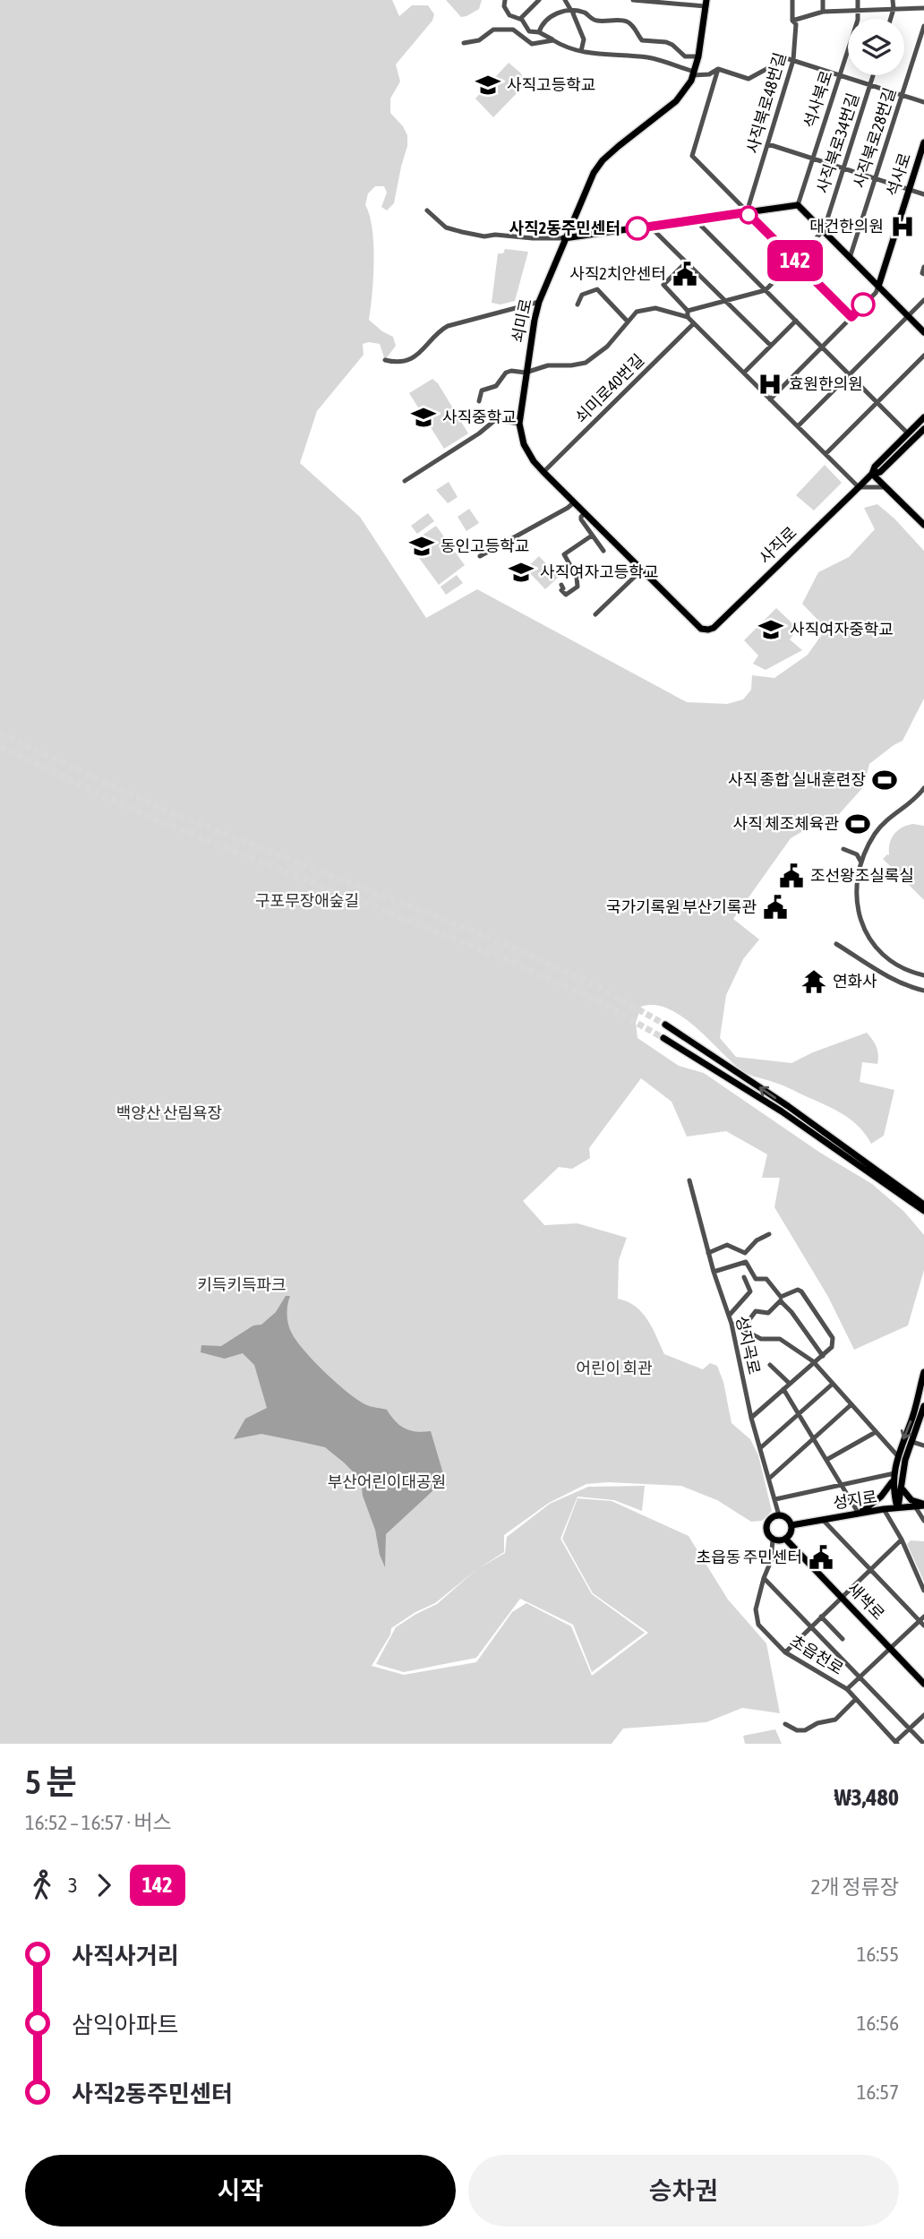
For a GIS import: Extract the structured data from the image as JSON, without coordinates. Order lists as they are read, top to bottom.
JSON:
{
  "streets": {
    "main road": [
      "석사로",
      "쇠미로",
      "사직로",
      "성지로",
      "새싹로"
    ],
    "street": [
      "석사북로",
      "사직북로48번길",
      "사직북로28번길",
      "사직북로34번길",
      "쇠미로40번길",
      "성지곡로",
      "초읍천로"
    ]
  },
  "crossings": [
    ["쇠미로", "쇠미로40번길"],
    ["쇠미로", "사직로"],
    ["성지곡로", "성지로"],
    ["성지곡로", "새싹로"],
    ["성지곡로", "초읍천로"],
    ["성지로", "새싹로"],
    ["성지로", "초읍천로"],
    ["새싹로", "초읍천로"]
  ],
  "parks": [
    "구포무장애숲길",
    "백양산 산림욕장",
    "키득키득파크",
    "어린이 회관",
    "부산어린이대공원"
  ],
  "places": {
    "school or university": [
      "사직고등학교",
      "사직중학교",
      "동인고등학교",
      "사직여자고등학교",
      "사직여자중학교"
    ],
    "hospital": ["대건한의원", "효원한의원"],
    "other": ["사직2동주민센터"],
    "public building": [
      "사직2치안센터",
      "조선왕조실록실",
      "국가기록원 부산기록관",
      "초읍동 주민센터"
    ],
    "sports": ["사직 종합 실내훈련장", "사직 체조체육관"],
    "temple": ["연화사"]
  },
  "lines": ["bus line 142"],
  "page": {
    "on_map": "142",
    "heading": ["5 분", "16:52 – 16:57 · 버스", "₩3,480"],
    "legs": ["3", "142", "2개 정류장"],
    "list": [
      {
        "name": "사직사거리",
        "value": "16:55"
      },
      {
        "name": "삼익아파트",
        "value": "16:56"
      },
      {
        "name": "사직2동주민센터",
        "value": "16:57"
      }
    ],
    "buttons": ["시작", "승차권"]
  }
}
